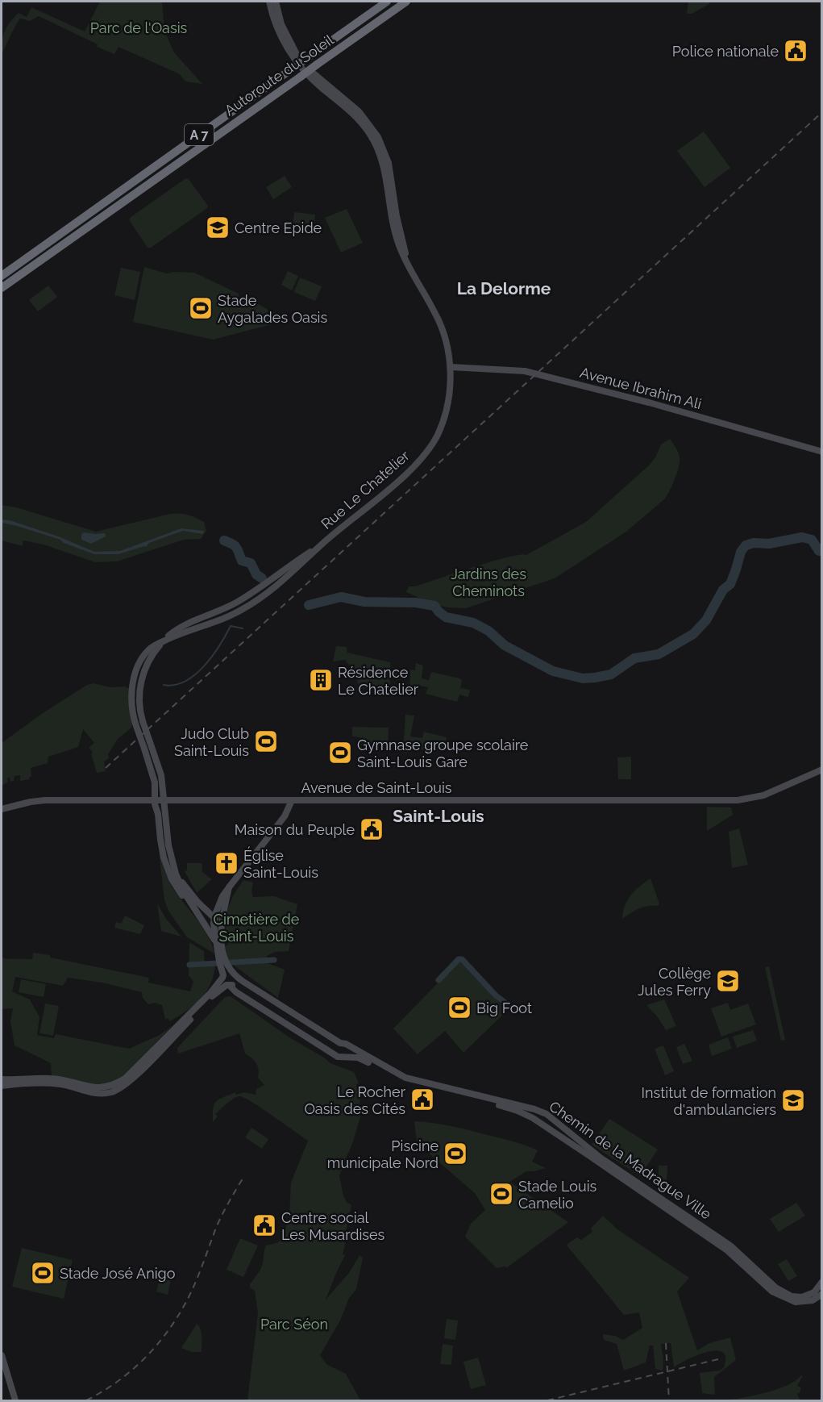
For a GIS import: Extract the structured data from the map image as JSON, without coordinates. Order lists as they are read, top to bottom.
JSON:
{
  "streets": {
    "highway": ["Autoroute du Soleil", "A 7"],
    "street": [
      "Avenue Ibrahim Ali",
      "Rue Le Chatelier",
      "Avenue de Saint-Louis",
      "Chemin de la Madrague Ville"
    ]
  },
  "crossings": [
    ["Avenue Ibrahim Ali", "Rue Le Chatelier"]
  ],
  "districts": ["La Delorme", "Saint-Louis"],
  "parks": [
    "Parc de l'Oasis",
    "Jardins des Cheminots",
    "Cimetière de Saint-Louis",
    "Parc Séon"
  ],
  "places": {
    "public building": [
      "Police nationale",
      "Maison du Peuple",
      "Le Rocher Oasis des Cités",
      "Centre social Les Musardises"
    ],
    "school or university": ["Centre Epide", "Collège Jules Ferry", "Institut de formation d'ambulanciers"],
    "sports": [
      "Stade Aygalades Oasis",
      "Judo Club Saint-Louis",
      "Gymnase groupe scolaire Saint-Louis Gare",
      "Big Foot",
      "Piscine municipale Nord",
      "Stade Louis Camelio",
      "Stade José Anigo"
    ],
    "building": ["Résidence Le Chatelier"],
    "church": ["Église Saint-Louis"]
  }
}
